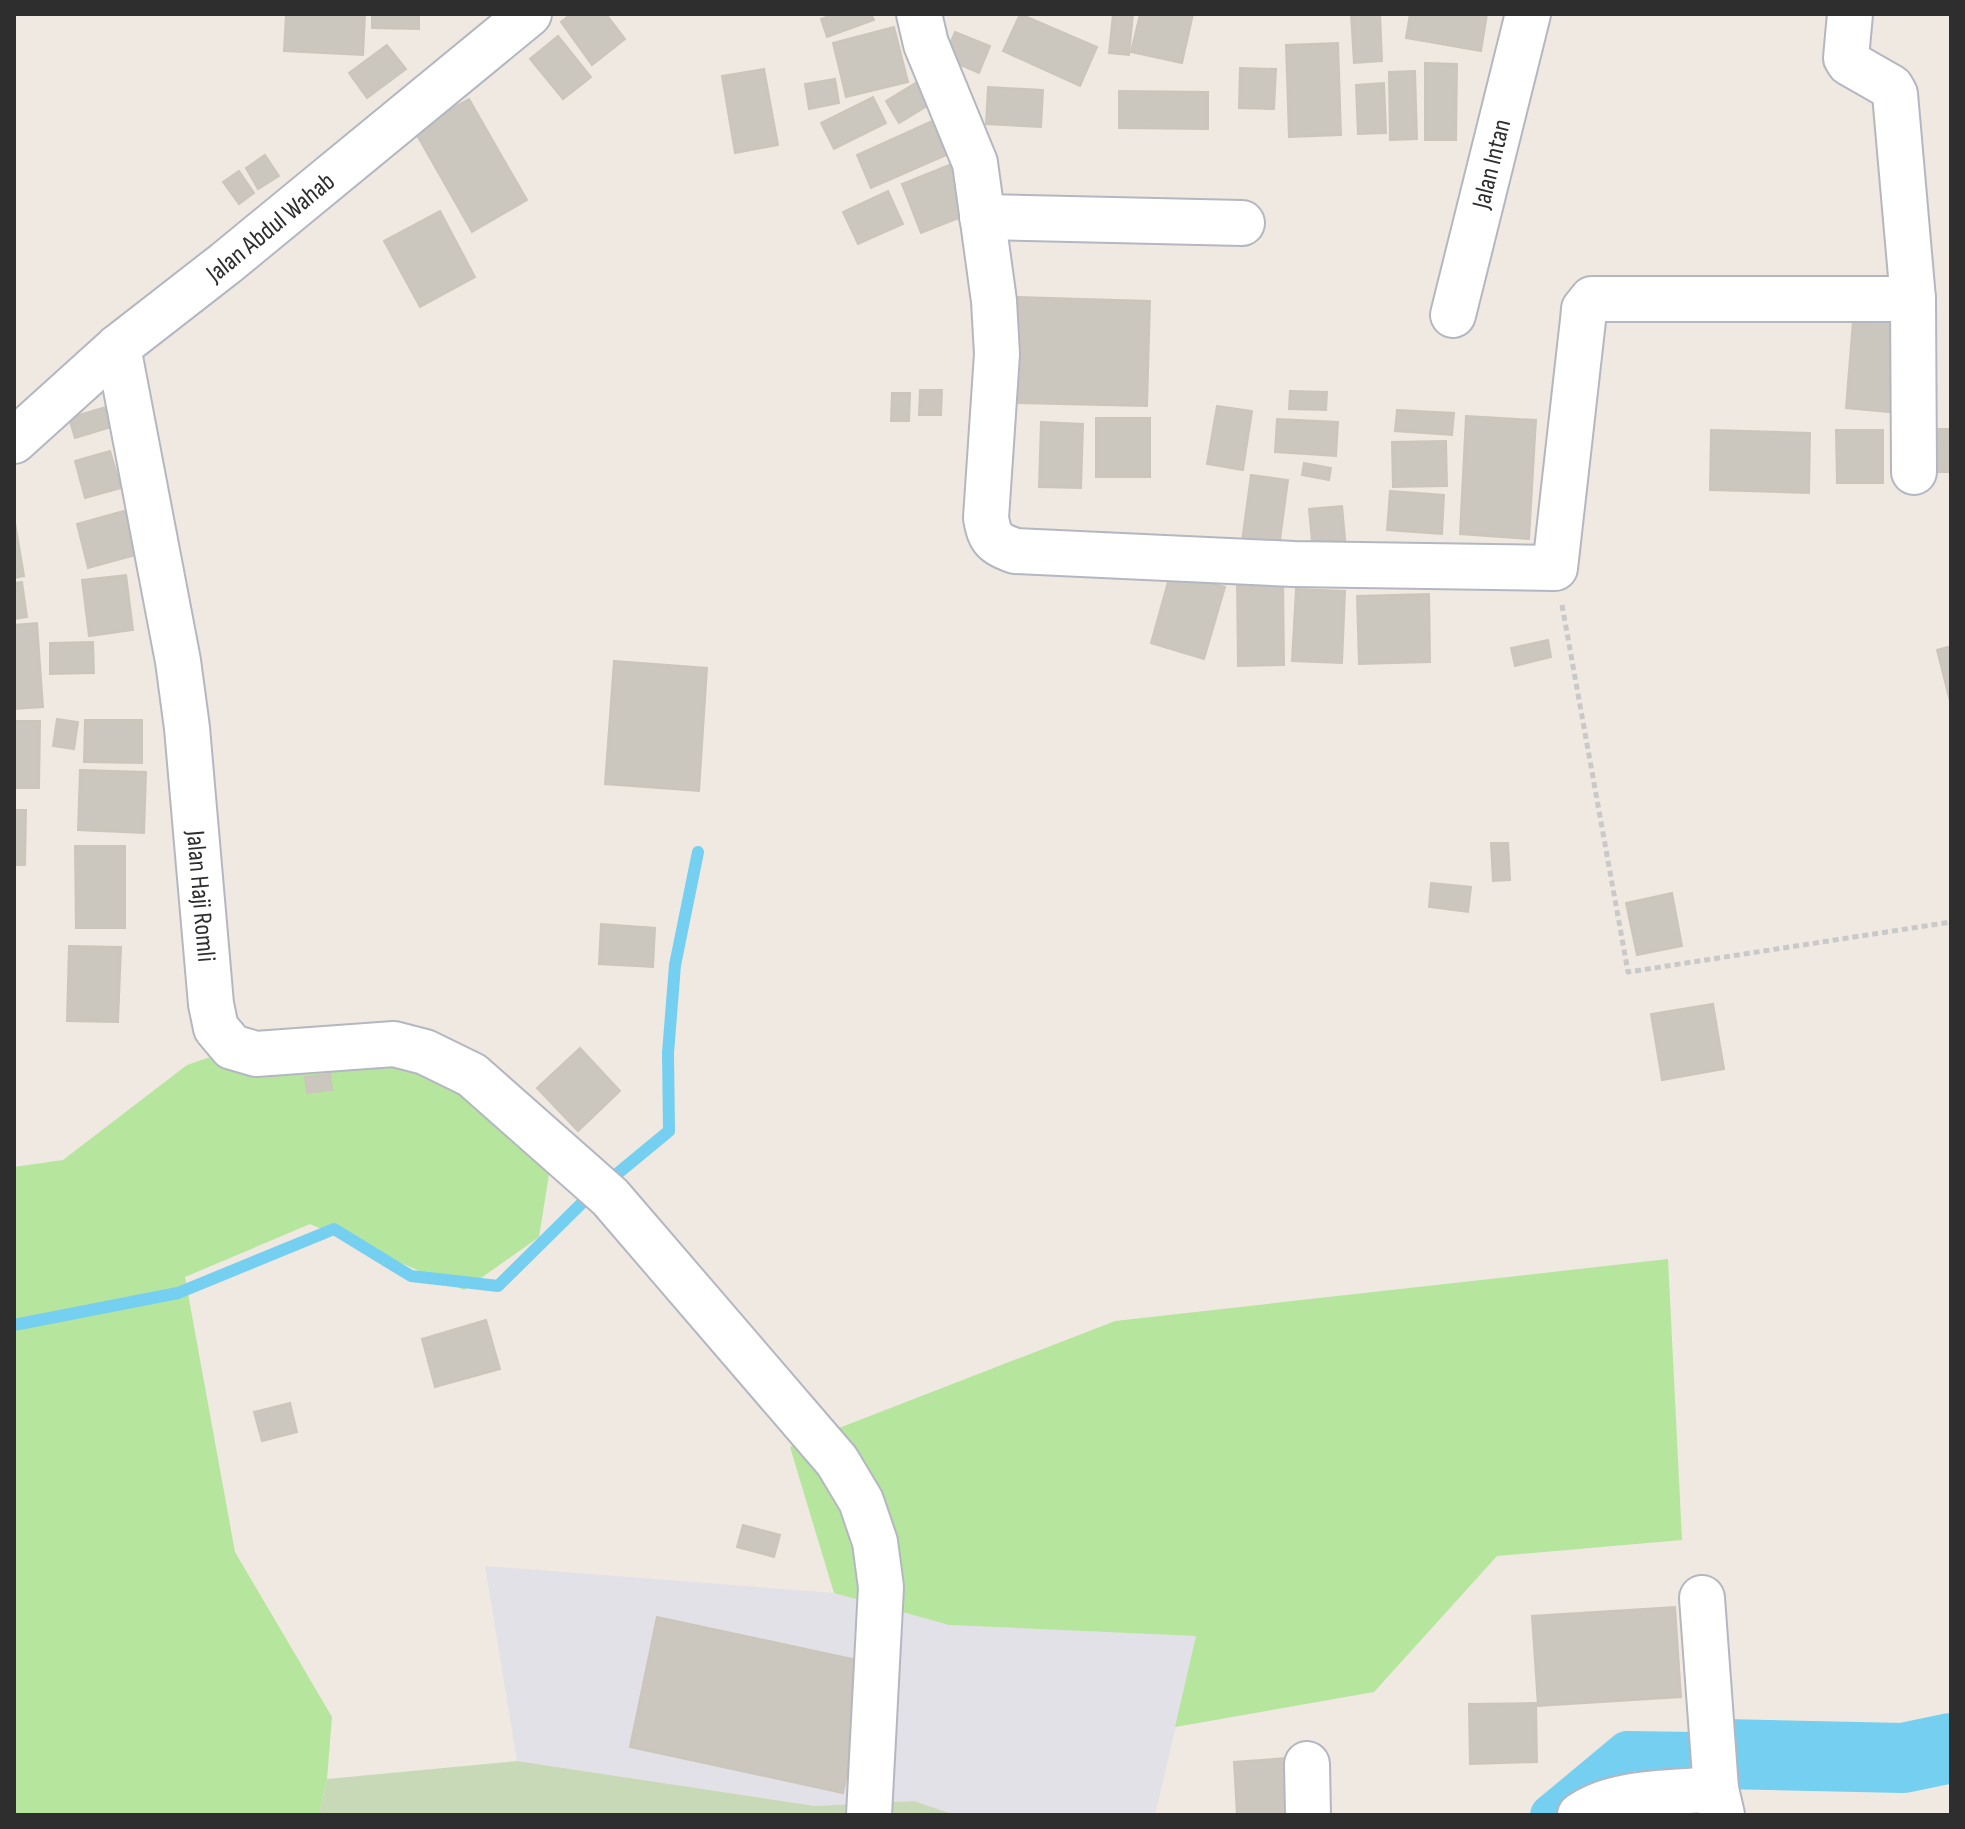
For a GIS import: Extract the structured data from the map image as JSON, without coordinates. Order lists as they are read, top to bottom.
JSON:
{
  "streets": {
    "street": ["Jalan Intan", "Jalan Abdul Wahab", "Jalan Haji Romli"]
  },
  "crossings": [
    ["Jalan Abdul Wahab", "Jalan Haji Romli"]
  ]
}
